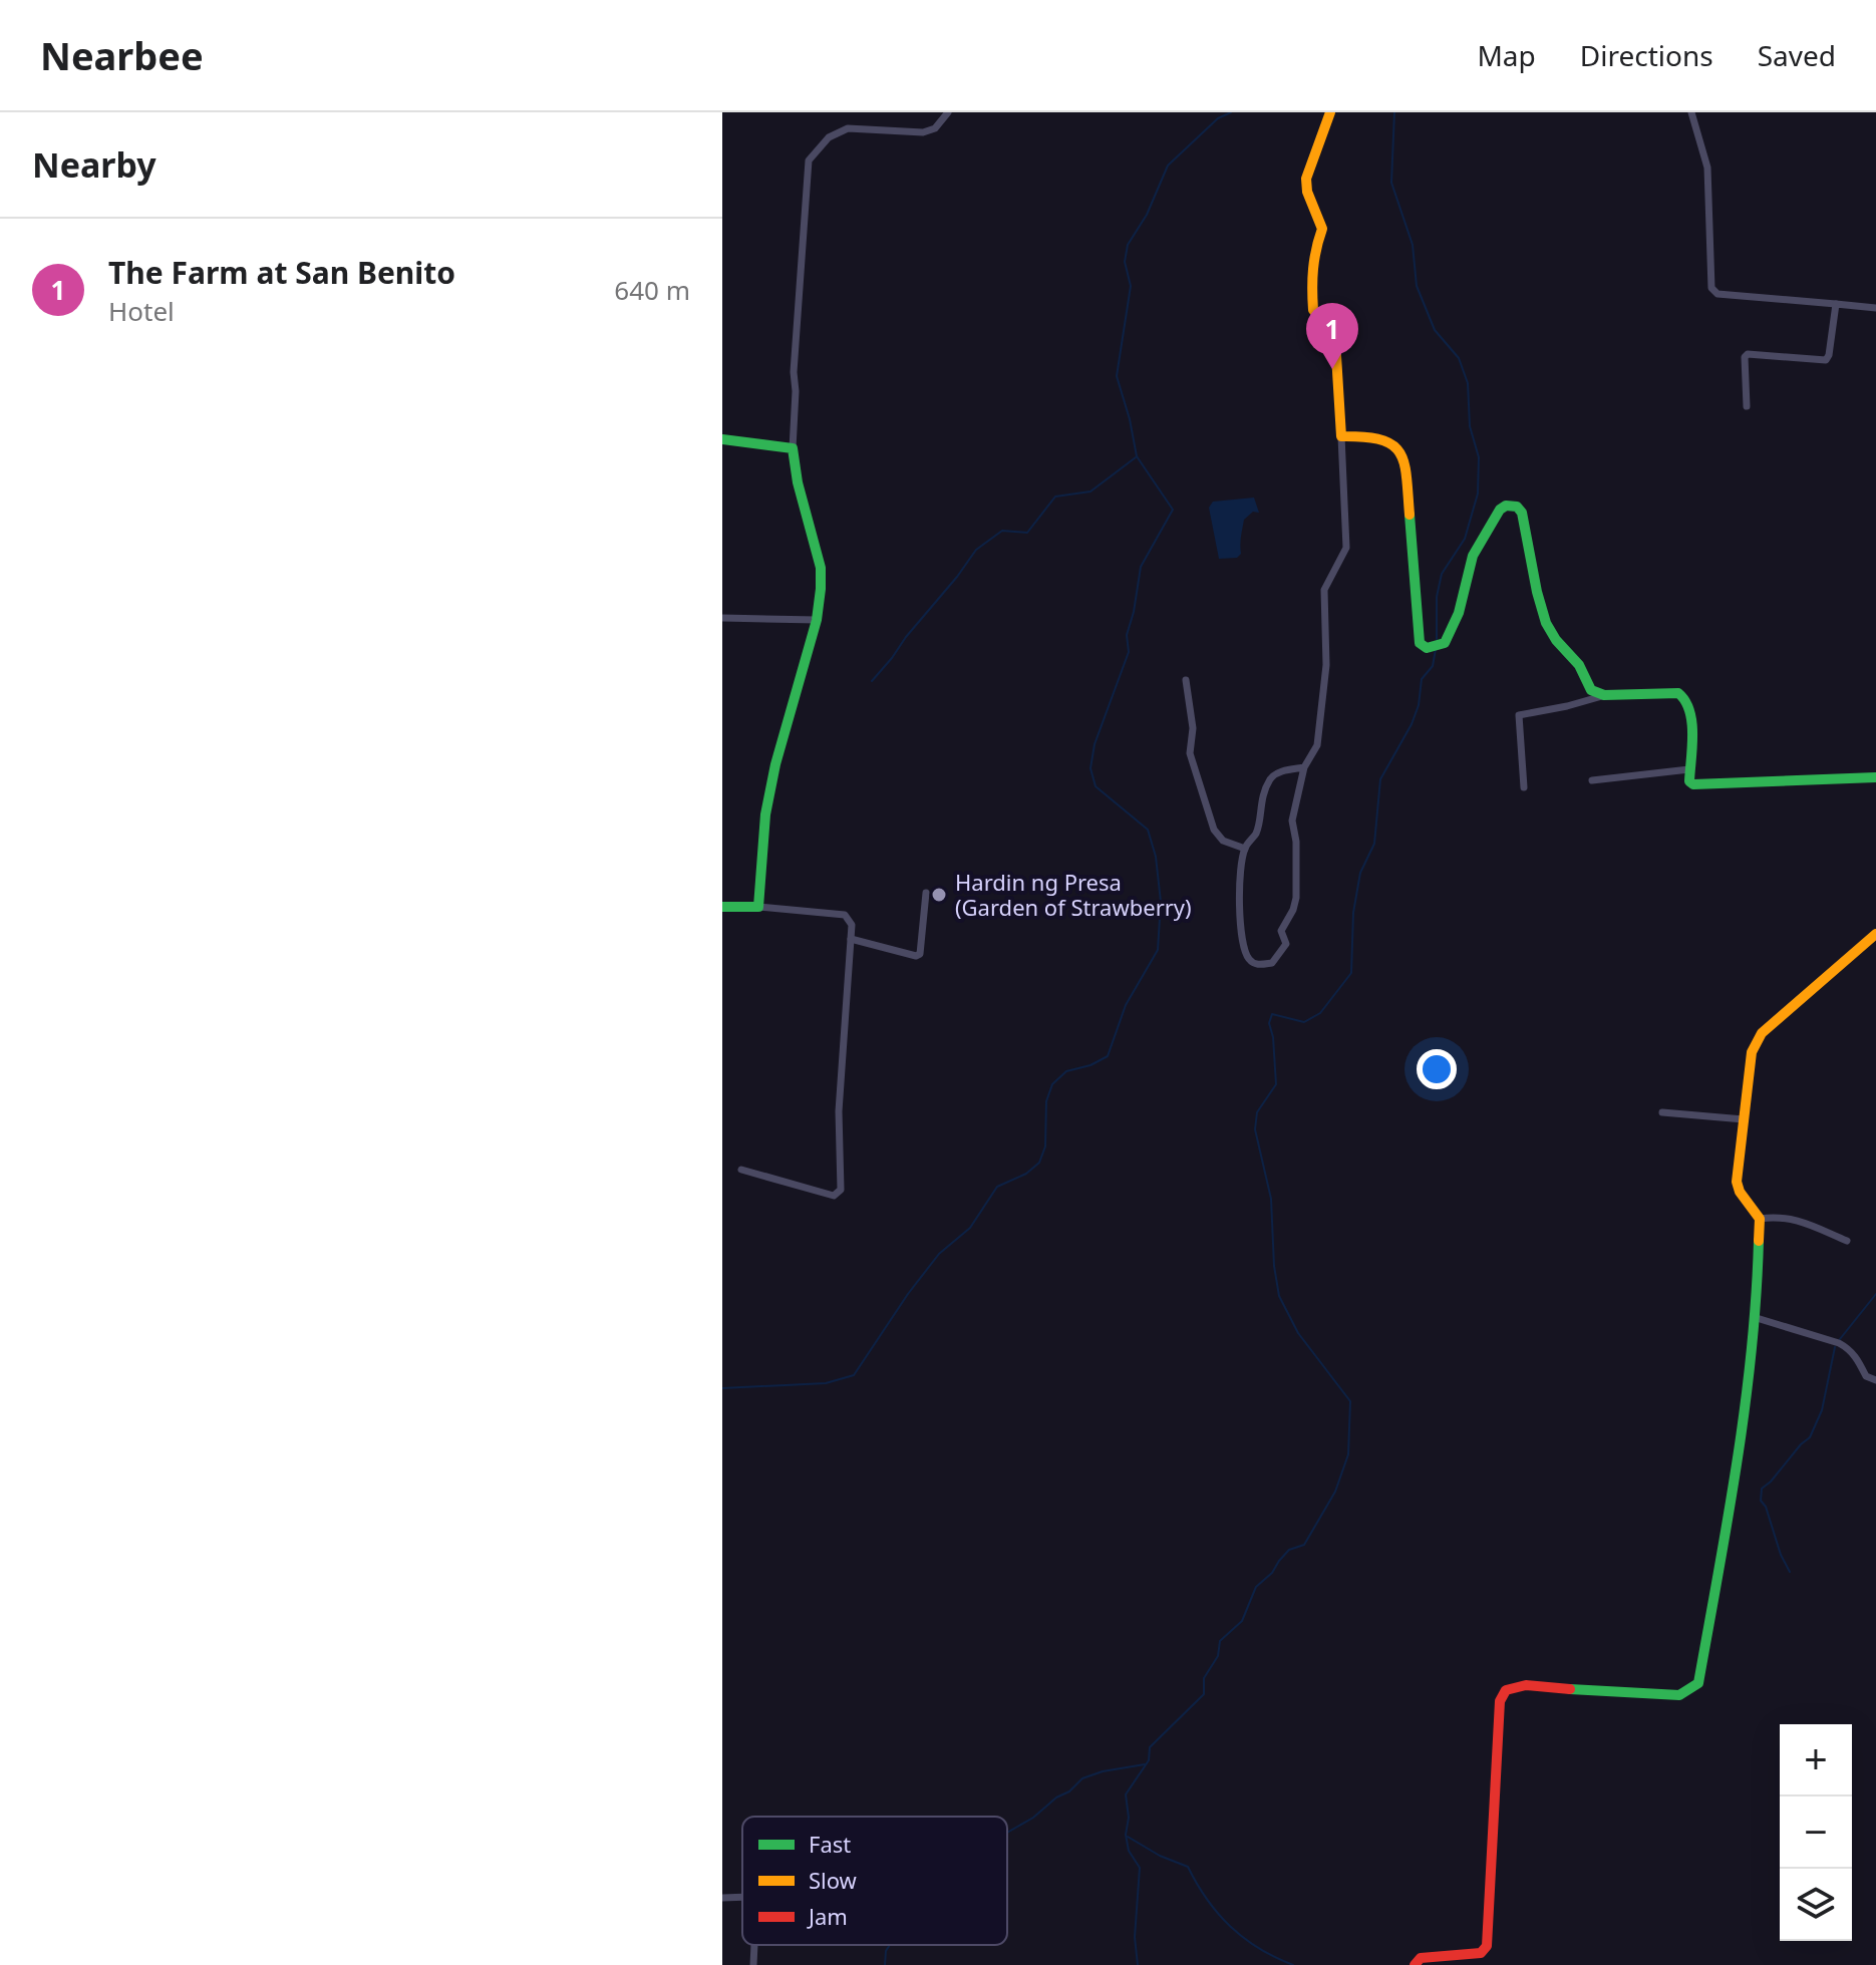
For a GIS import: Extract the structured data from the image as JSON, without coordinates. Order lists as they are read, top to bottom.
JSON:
{
  "places": ["Hardin ng Presa (Garden of Strawberry)"],
  "legend": ["Fast", "Slow", "Jam"],
  "page": {
    "header": "Nearbee",
    "nav": ["Map", "Directions", "Saved"],
    "heading": "Nearby",
    "list": [
      {
        "mark": "1",
        "name": "The Farm at San Benito",
        "note": "Hotel",
        "value": "640 m"
      }
    ],
    "pins": "1",
    "map_buttons": ["+", "−"]
  }
}
